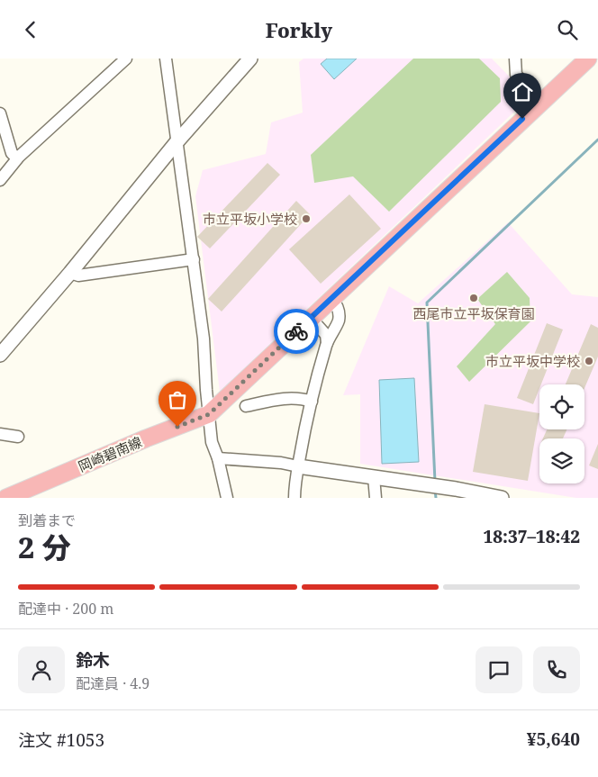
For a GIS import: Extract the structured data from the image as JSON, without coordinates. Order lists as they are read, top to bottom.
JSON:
{
  "streets": {
    "main road": ["岡崎碧南線"]
  },
  "places": ["市立平坂小学校", "西尾市立平坂保育園", "市立平坂中学校"],
  "page": {
    "header": "Forkly",
    "heading": ["2 分", "到着まで", "18:37–18:42"],
    "panel": [
      "鈴木",
      "配達員 · 4.9",
      "注文 #1053",
      "¥5,640"
    ],
    "bar": "配達中 · 200 m"
  }
}
